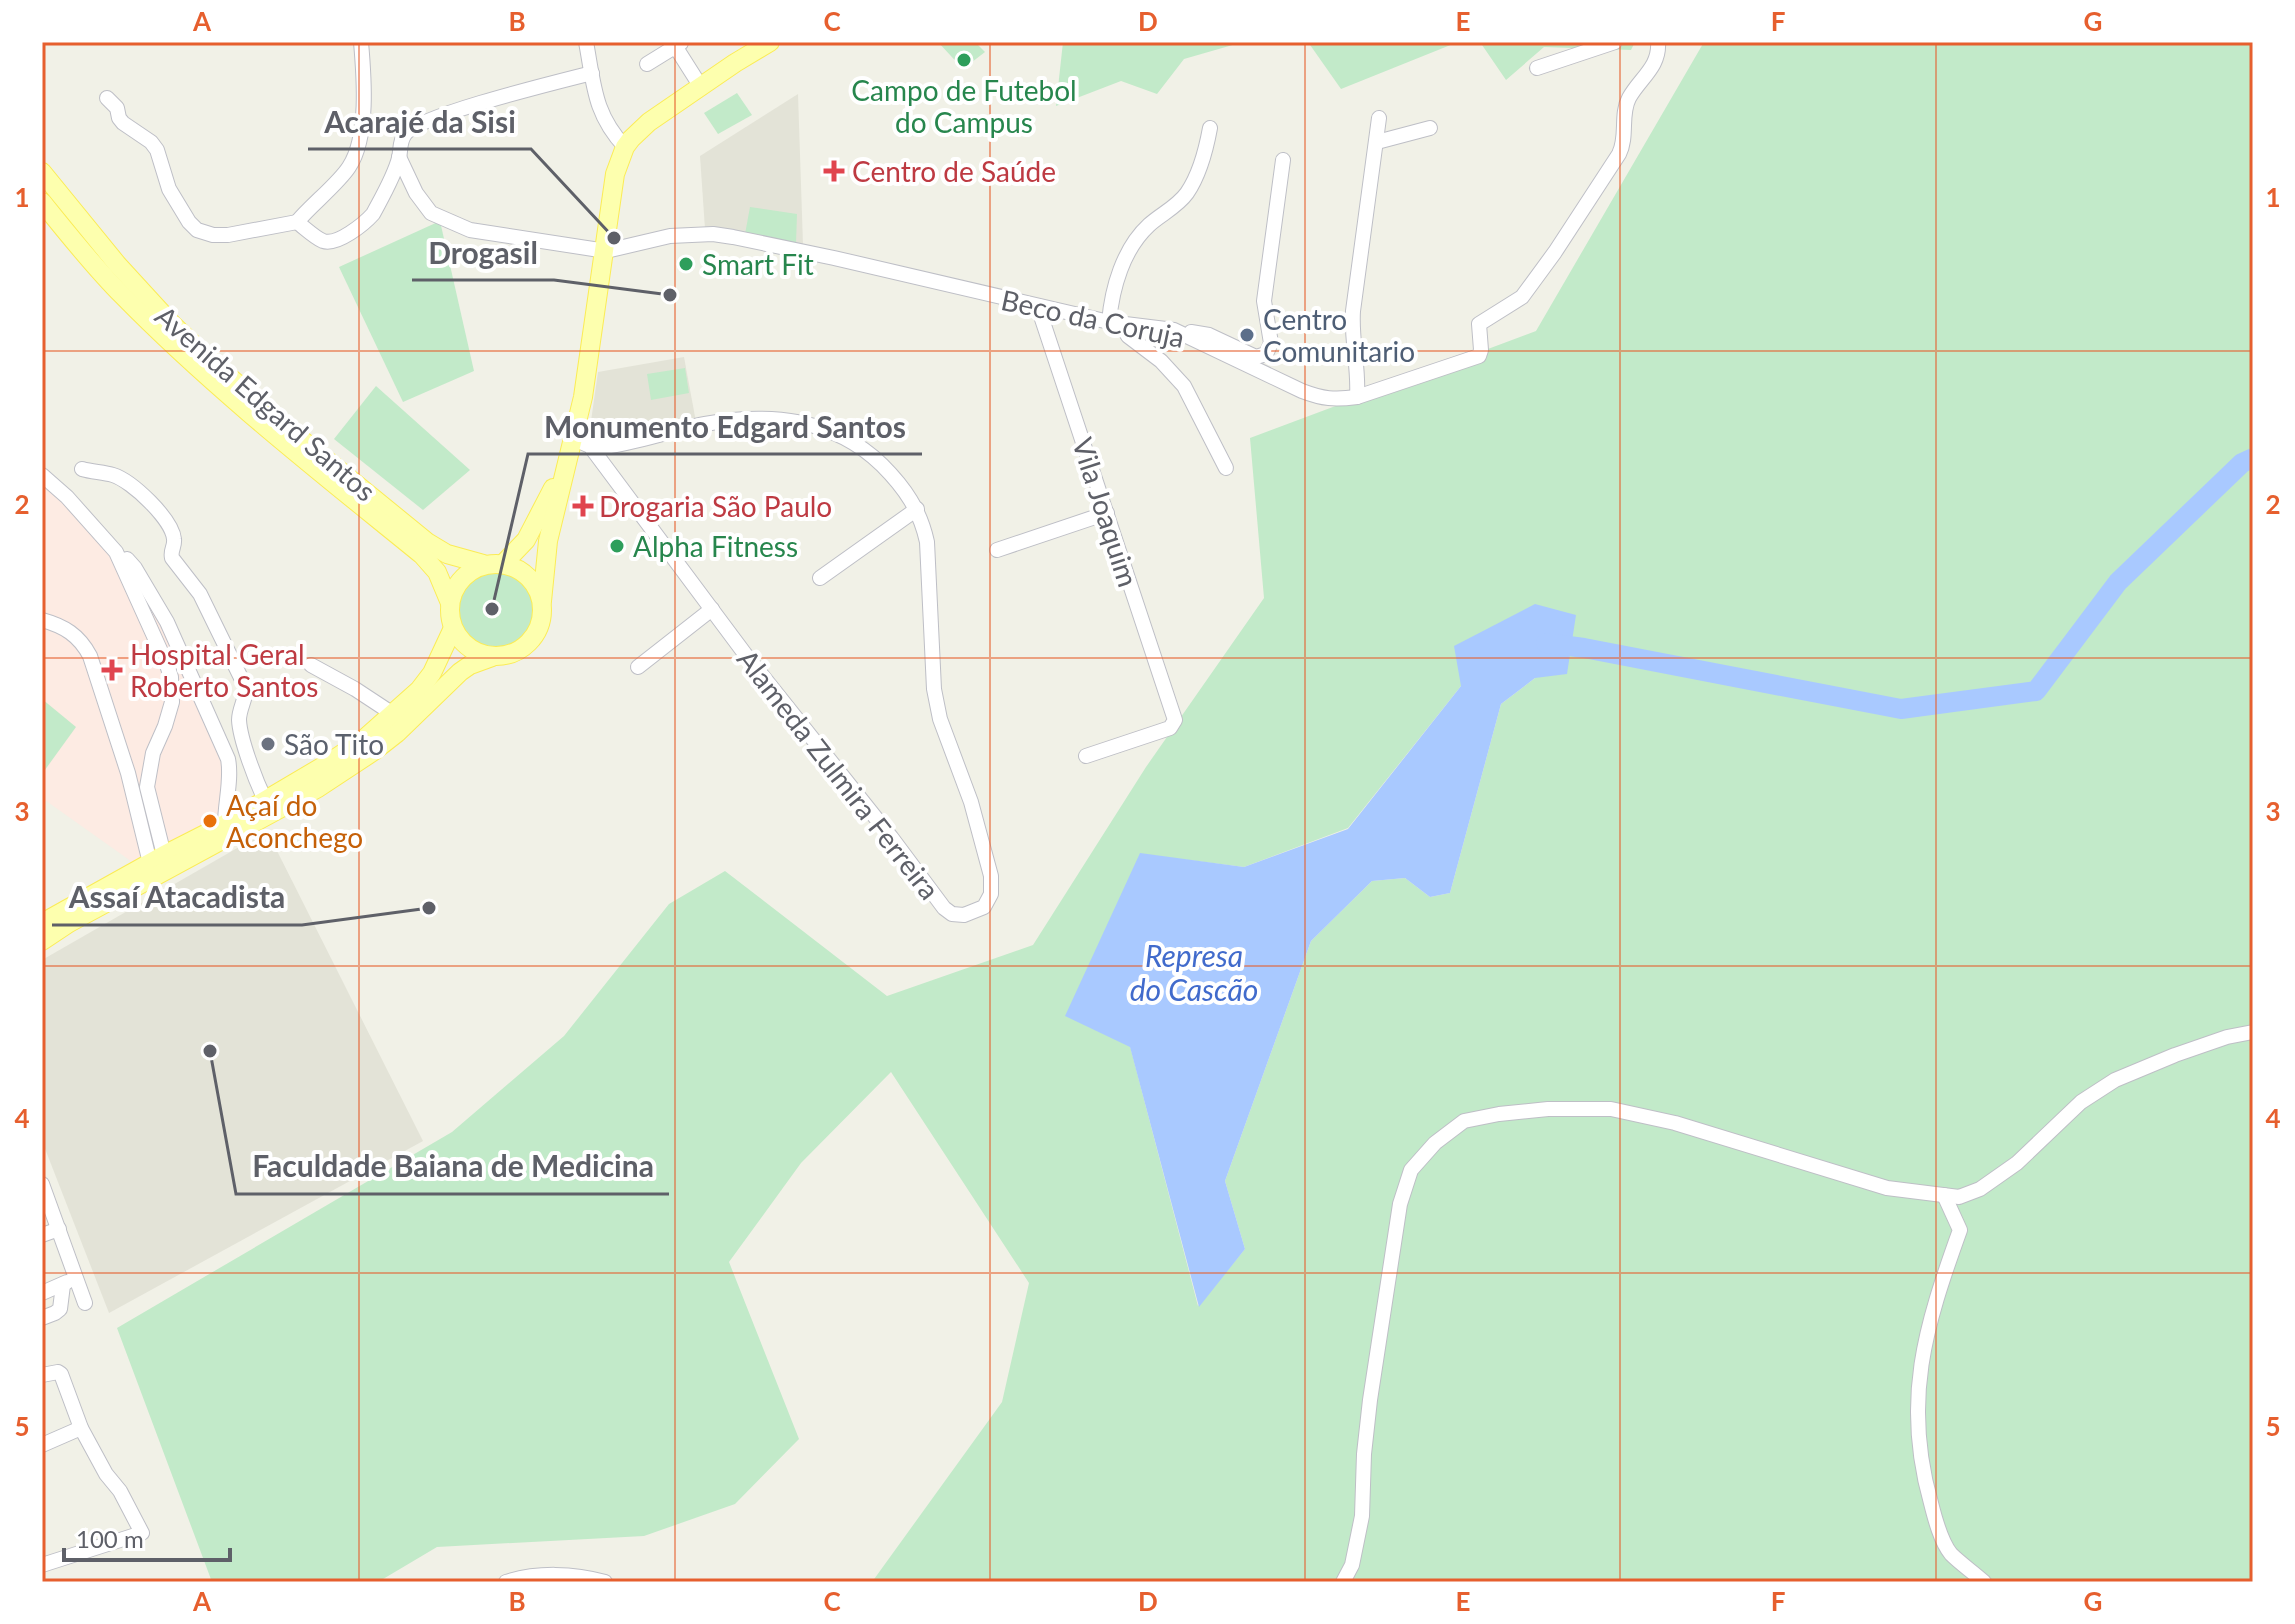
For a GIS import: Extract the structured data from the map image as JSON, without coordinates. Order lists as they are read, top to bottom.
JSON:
{
  "streets": {
    "main road": ["Avenida Edgard Santos"],
    "street": ["Beco da Coruja", "Vila Joaquim", "Alameda Zulmira Ferreira"]
  },
  "crossings": [
    ["Beco da Coruja", "Vila Joaquim"]
  ],
  "water": ["Represa do Cascão"],
  "places": {
    "other": [
      "Campo de Futebol do Campus",
      "Acarajé da Sisi",
      "Smart Fit",
      "Drogasil",
      "Centro Comunitario",
      "Alpha Fitness",
      "Monumento Edgard Santos",
      "São Tito",
      "Açaí do Aconchego",
      "Assaí Atacadista",
      "Faculdade Baiana de Medicina"
    ],
    "health": ["Centro de Saúde", "Drogaria São Paulo", "Hospital Geral Roberto Santos"]
  },
  "scale_bar": "100 m",
  "grid": {
    "columns": [
      "A",
      "B",
      "C",
      "D",
      "E",
      "F",
      "G"
    ],
    "rows": [
      "1",
      "2",
      "3",
      "4",
      "5"
    ]
  }
}
